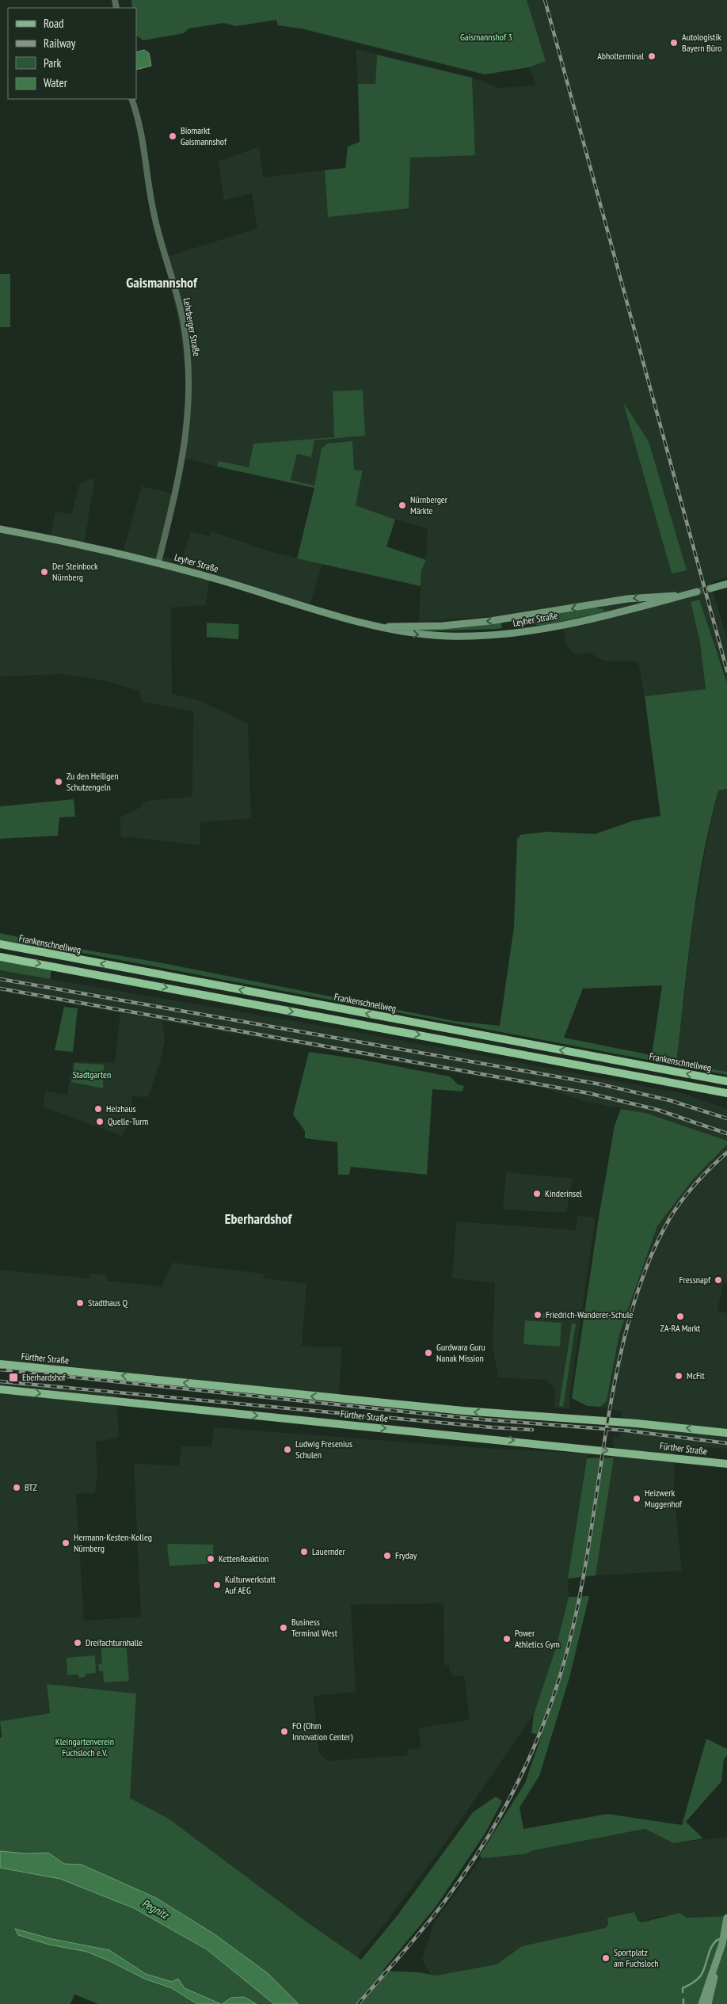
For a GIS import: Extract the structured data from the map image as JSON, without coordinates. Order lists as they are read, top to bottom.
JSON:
{
  "streets": {
    "highway": ["Frankenschnellweg"],
    "main road": ["Leyher Straße", "Fürther Straße"],
    "street": ["Lehrberger Straße"]
  },
  "crossings": [
    ["Lehrberger Straße", "Leyher Straße"]
  ],
  "districts": ["Gaismannshof", "Eberhardshof"],
  "water": ["Pegnitz"],
  "parks": ["Gaismannshof 3", "Stadtgarten", "Kleingartenverein Fuchsloch e.V."],
  "places": {
    "other": [
      "Autologistik Bayern Büro",
      "Abholterminal",
      "Biomarkt Gaismannshof",
      "Nürnberger Märkte",
      "Der Steinbock Nürnberg",
      "Zu den Heiligen Schutzengeln",
      "Heizhaus",
      "Quelle-Turm",
      "Kinderinsel",
      "Fressnapf",
      "Stadthaus Q",
      "Friedrich-Wanderer-Schule",
      "ZA-RA Markt",
      "Gurdwara Guru Nanak Mission",
      "McFit",
      "Ludwig Fresenius Schulen",
      "BTZ",
      "Heizwerk Muggenhof",
      "Hermann-Kesten-Kolleg Nürnberg",
      "Lauernder",
      "Fryday",
      "KettenReaktion",
      "Kulturwerkstatt Auf AEG",
      "Business Terminal West",
      "Power Athletics Gym",
      "Dreifachturnhalle",
      "FO (Ohm Innovation Center)",
      "Sportplatz am Fuchsloch"
    ],
    "transit": ["Eberhardshof"]
  },
  "legend": [
    "Road",
    "Railway",
    "Park",
    "Water"
  ]
}
